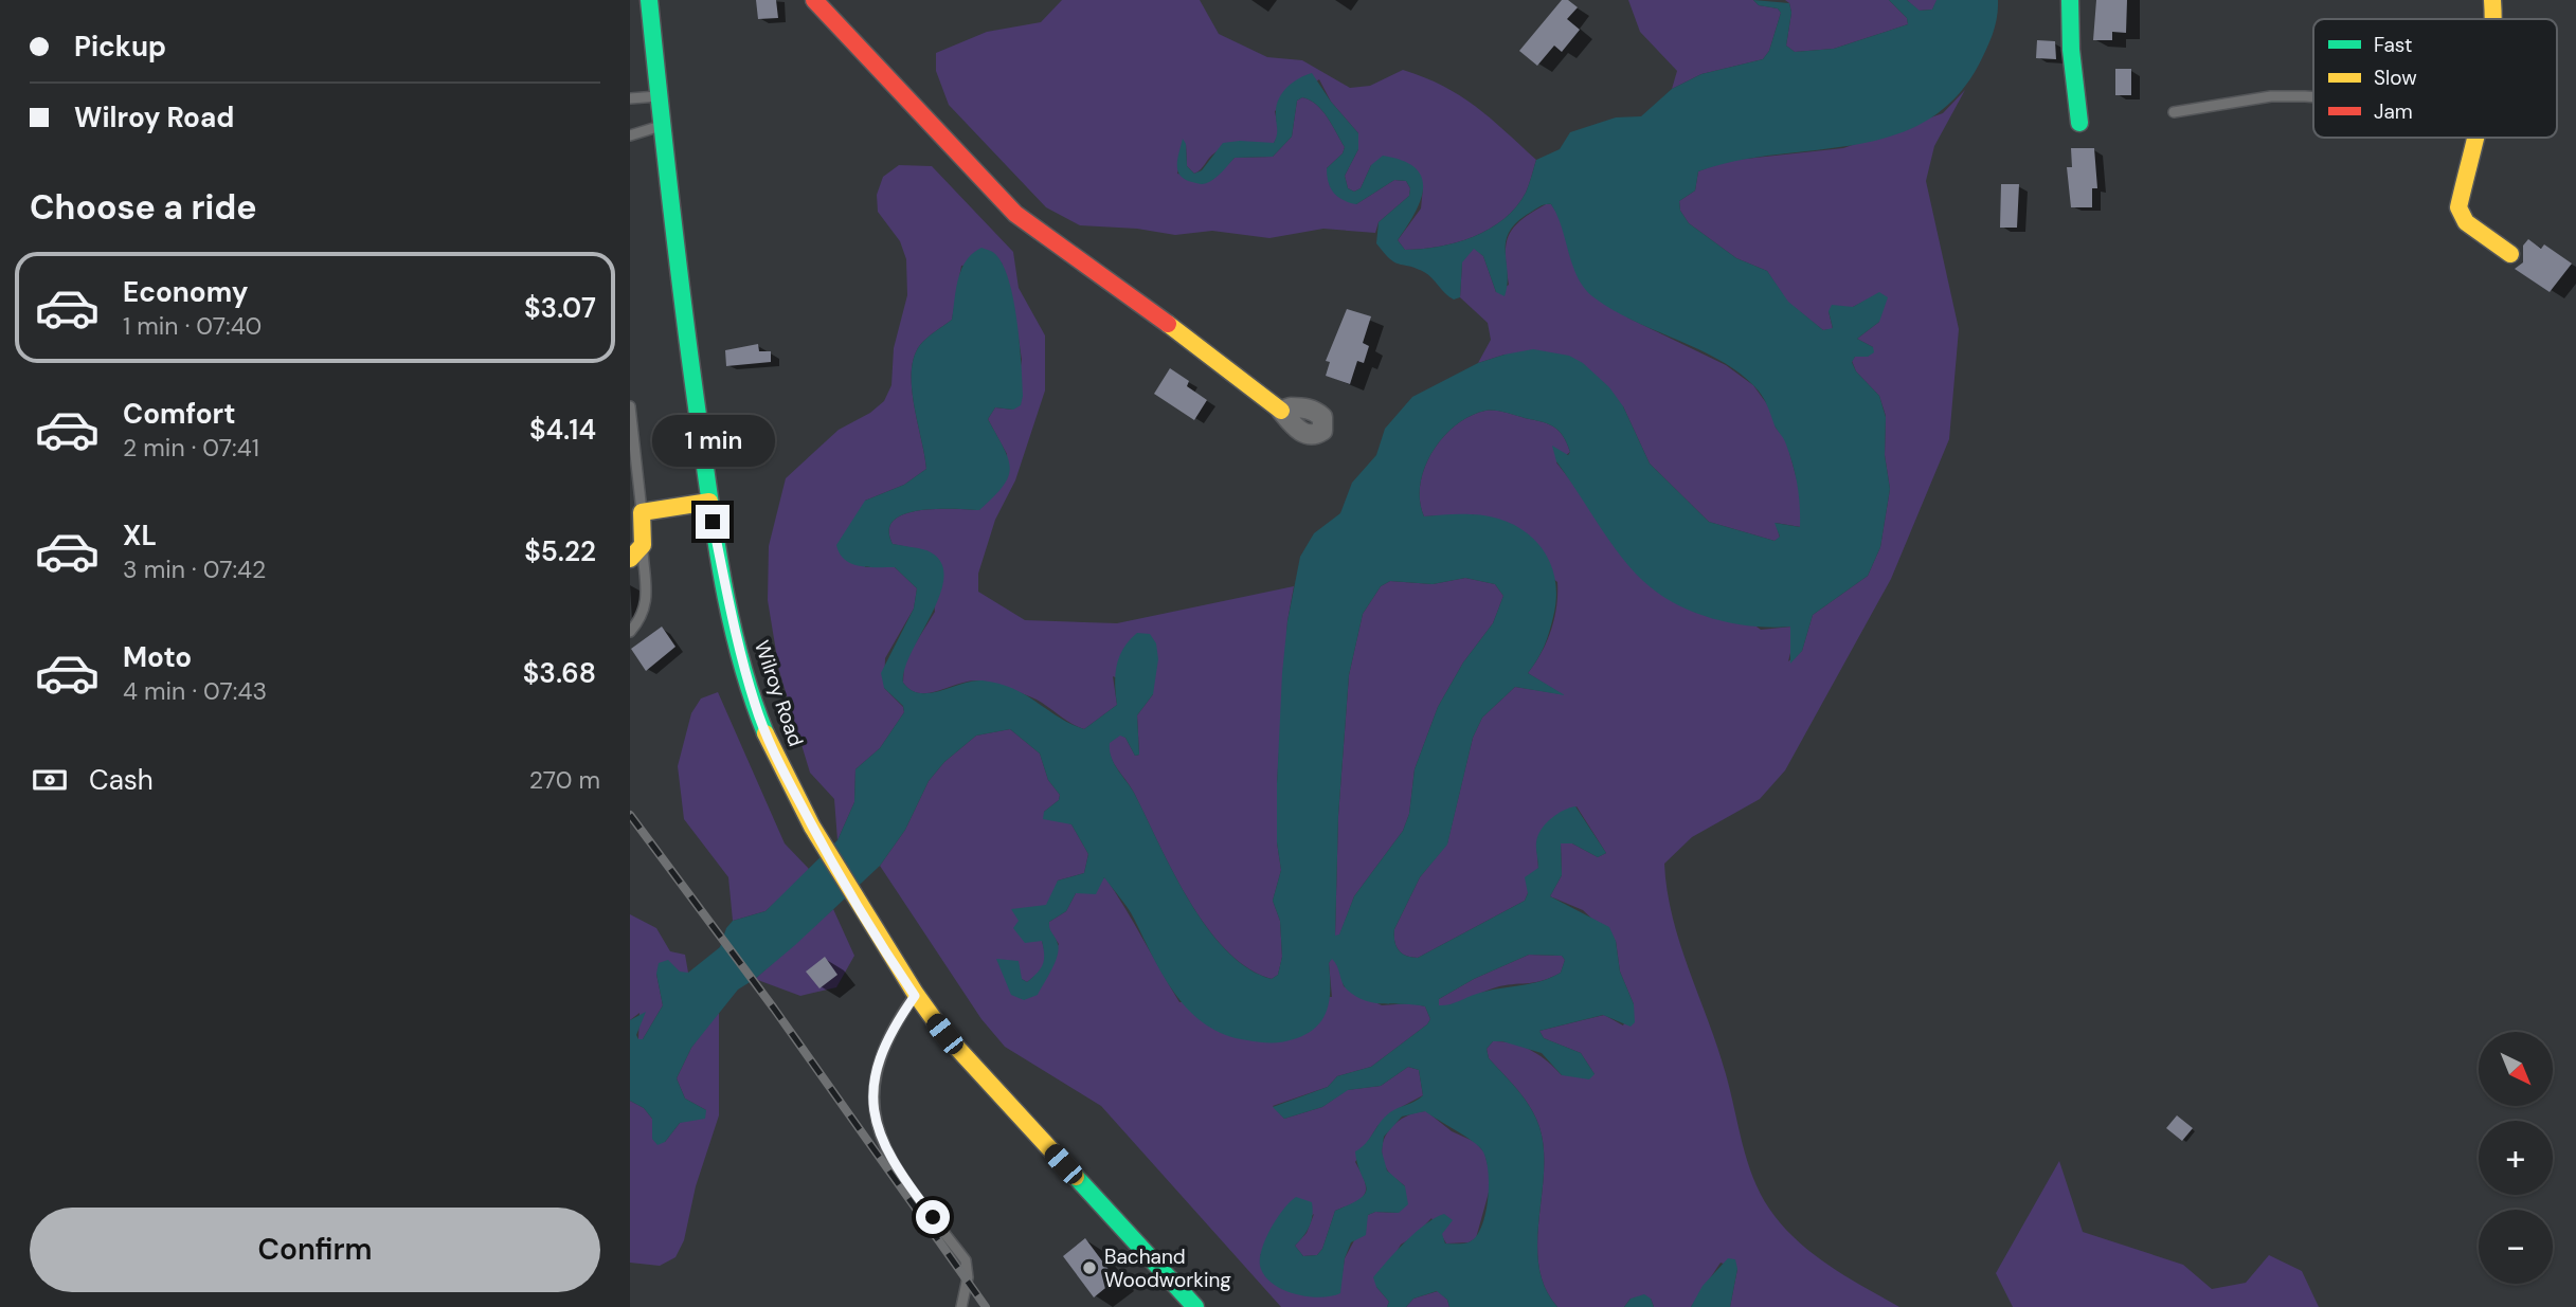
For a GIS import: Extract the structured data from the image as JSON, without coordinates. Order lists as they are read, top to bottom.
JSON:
{
  "streets": {
    "main road": ["Wilroy Road"]
  },
  "places": ["Bachand Woodworking"],
  "legend": ["Fast", "Slow", "Jam"],
  "north": "bottom right",
  "page": {
    "banner": ["Pickup", "Wilroy Road"],
    "heading": "Choose a ride",
    "list": [
      {
        "name": "Economy",
        "note": "1 min · 07:40",
        "value": "$3.07"
      },
      {
        "name": "Comfort",
        "note": "2 min · 07:41",
        "value": "$4.14"
      },
      {
        "name": "XL",
        "note": "3 min · 07:42",
        "value": "$5.22"
      },
      {
        "name": "Moto",
        "note": "4 min · 07:43",
        "value": "$3.68"
      }
    ],
    "bubble": "1 min",
    "pay": ["Cash", "270 m"],
    "map_buttons": ["+", "−"],
    "buttons": "Confirm"
  }
}
